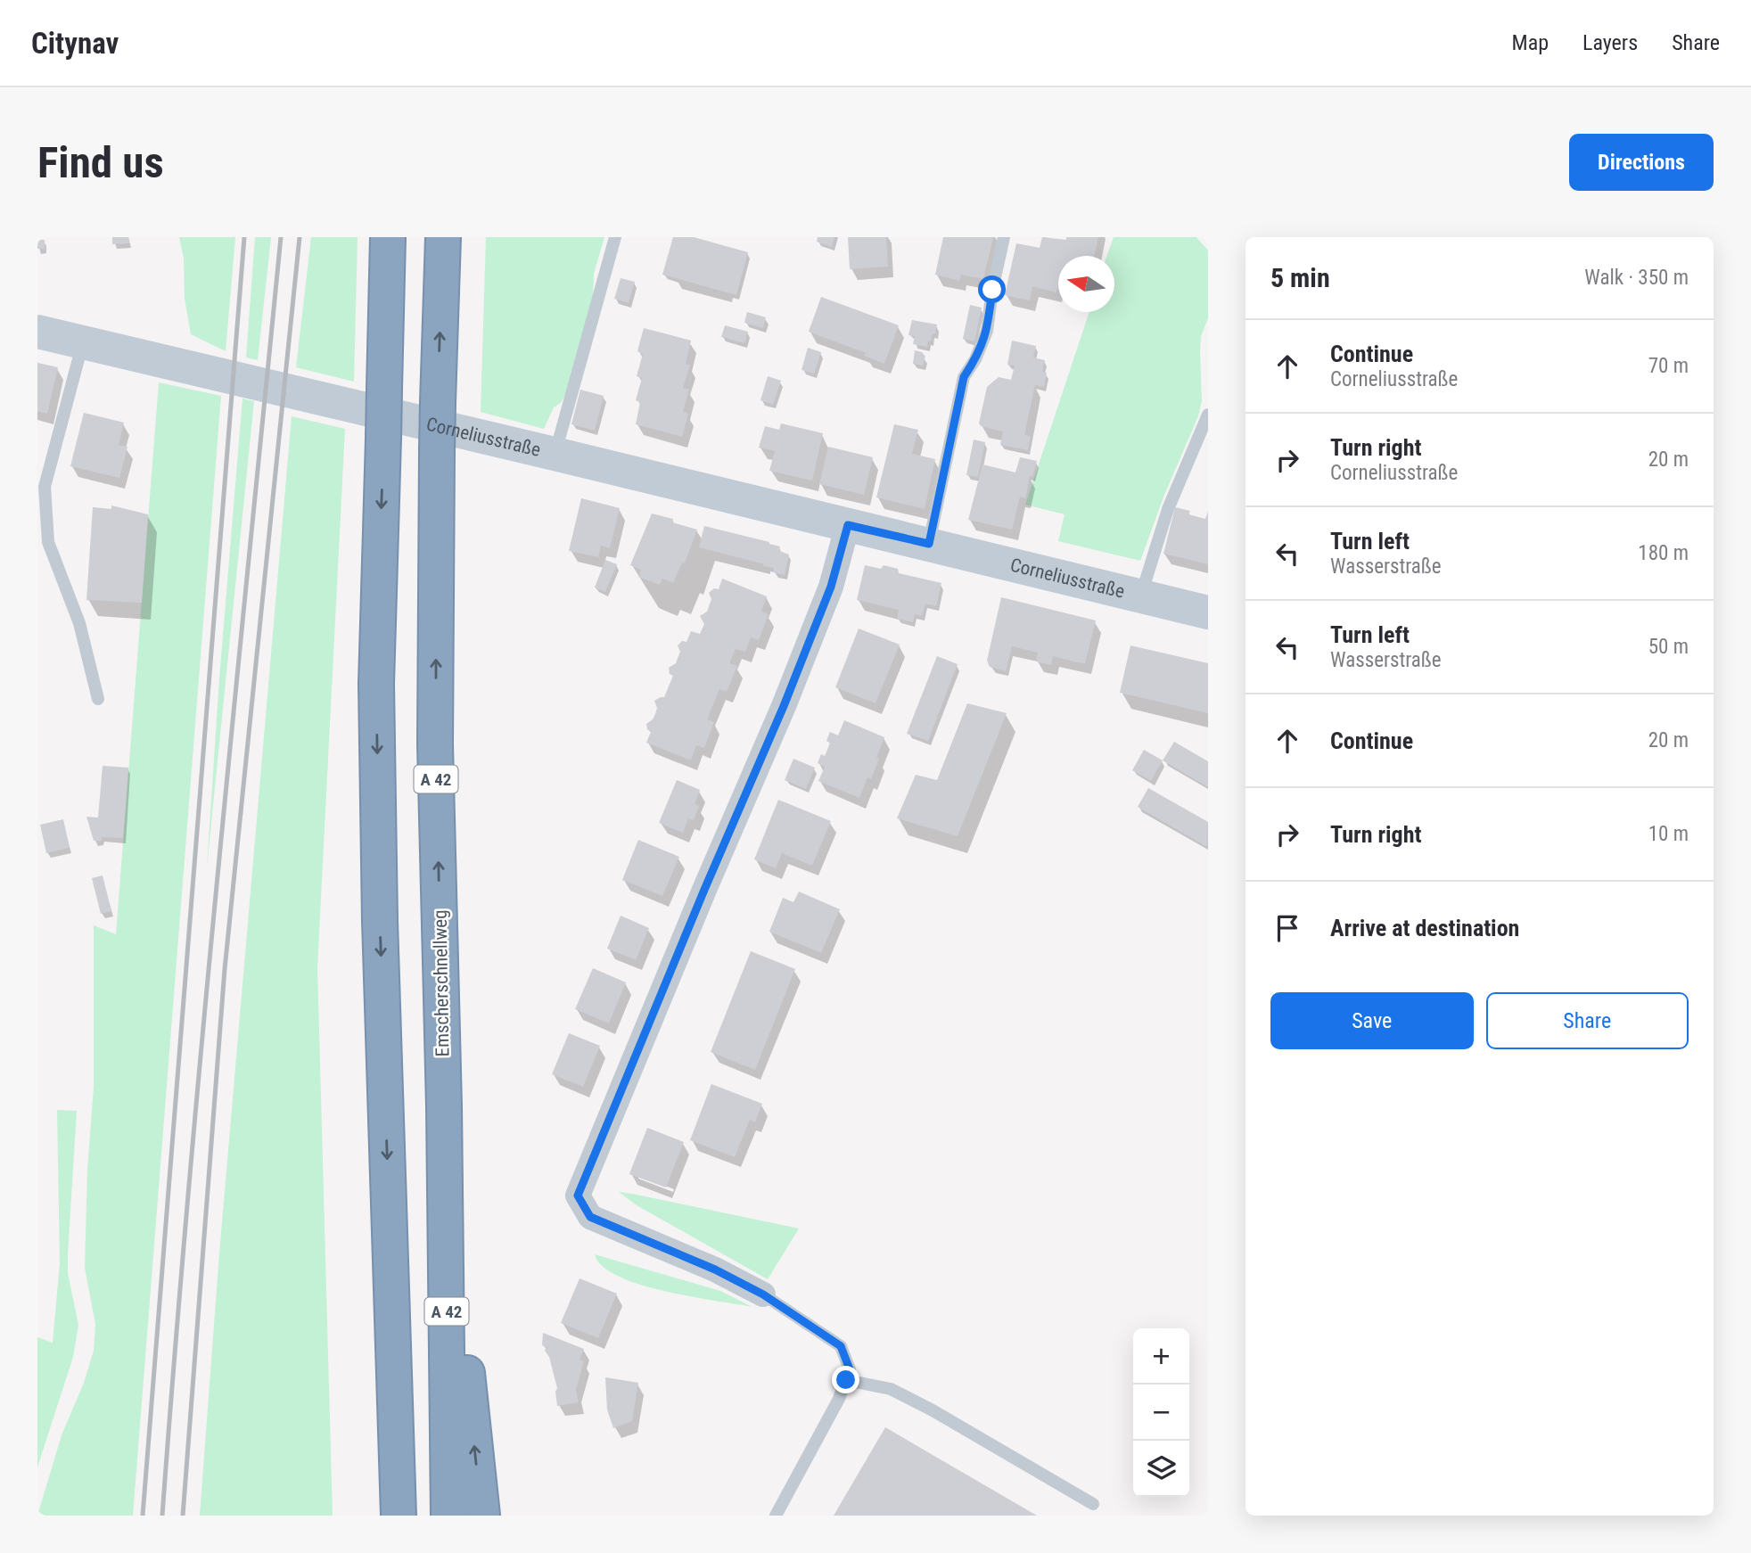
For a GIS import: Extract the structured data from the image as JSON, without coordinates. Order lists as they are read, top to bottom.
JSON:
{
  "streets": {
    "highway": ["A 42", "Emscherschnellweg"],
    "main road": ["Corneliusstraße"]
  },
  "north": "left",
  "page": {
    "header": "Citynav",
    "nav": ["Map", "Layers", "Share"],
    "buttons": [
      "Directions",
      ["Save", "Share"]
    ],
    "title": "Find us",
    "heading": ["5 min", "Walk · 350 m"],
    "list": [
      ["Continue", "Corneliusstraße", "70 m"],
      ["Turn right", "Corneliusstraße", "20 m"],
      ["Turn left", "Wasserstraße", "180 m"],
      ["Turn left", "Wasserstraße", "50 m"],
      ["Continue", "20 m"],
      ["Turn right", "10 m"],
      "Arrive at destination"
    ],
    "map_buttons": ["+", "−"]
  }
}
